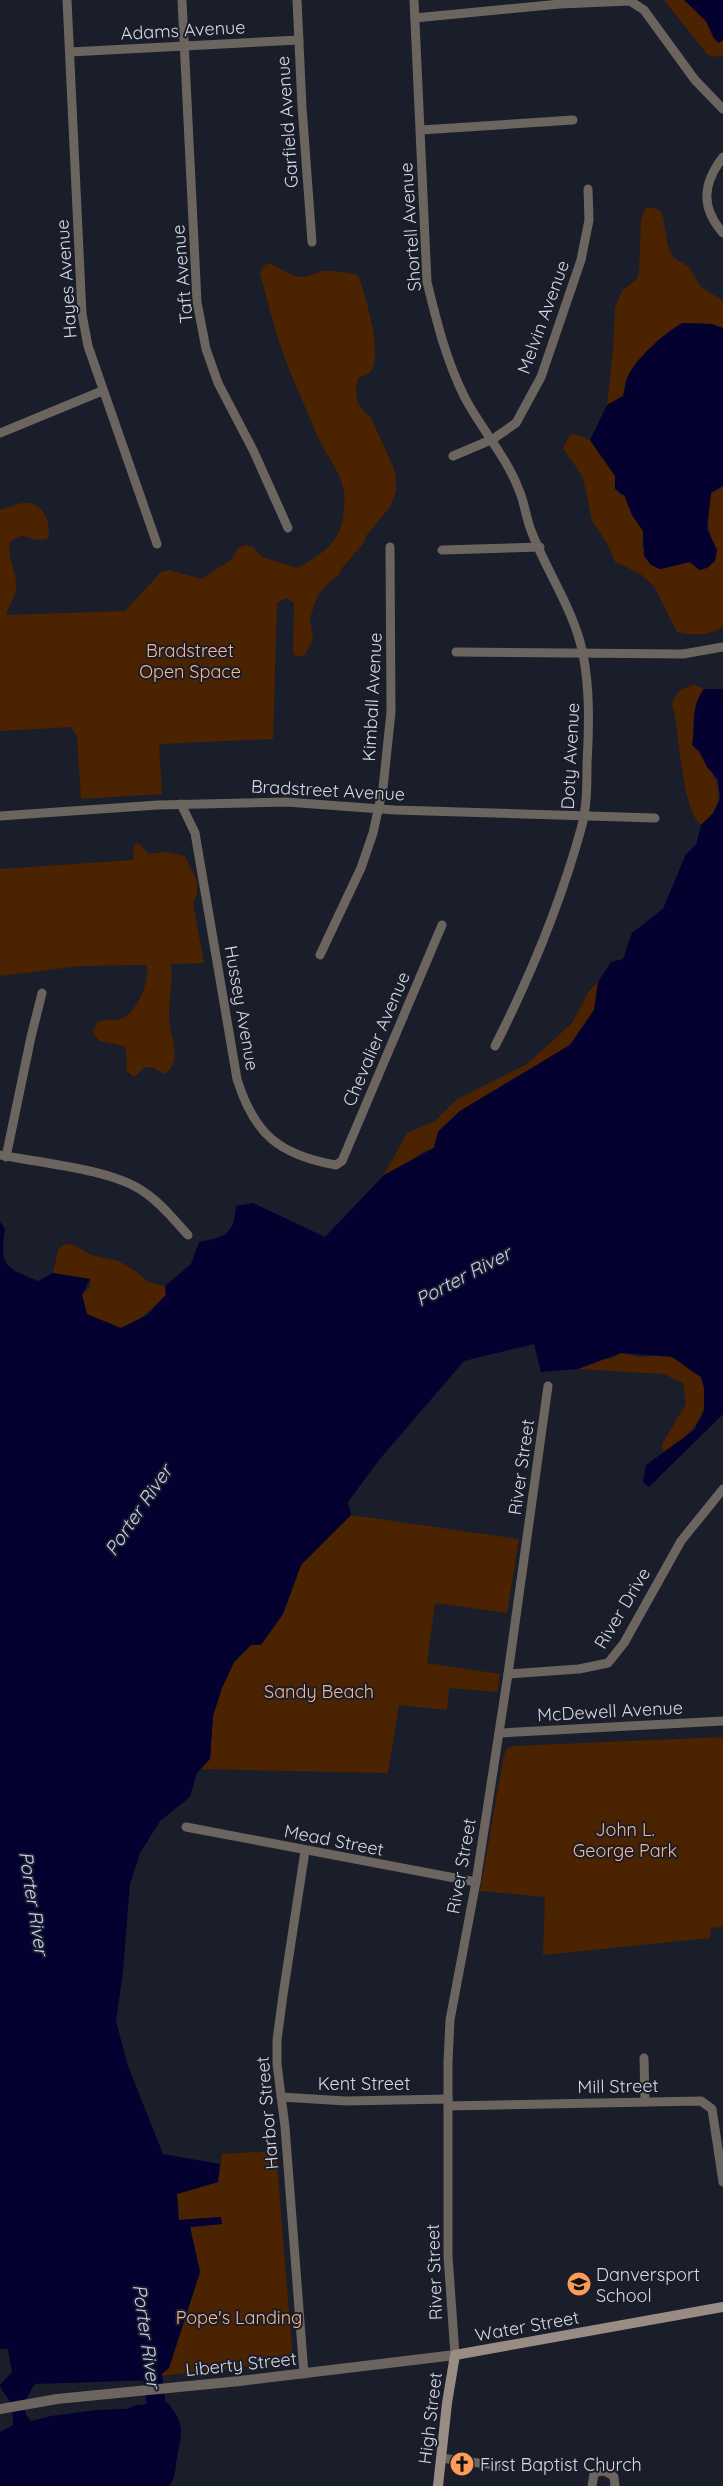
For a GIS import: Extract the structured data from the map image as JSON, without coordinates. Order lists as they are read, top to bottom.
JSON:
{
  "streets": {
    "main road": ["Water Street", "High Street"],
    "street": [
      "Adams Avenue",
      "Garfield Avenue",
      "Shortell Avenue",
      "Taft Avenue",
      "Hayes Avenue",
      "Melvin Avenue",
      "Kimball Avenue",
      "Doty Avenue",
      "Bradstreet Avenue",
      "Hussey Avenue",
      "Chevalier Avenue",
      "River Street",
      "River Drive",
      "McDewell Avenue",
      "Mead Street",
      "Kent Street",
      "Mill Street",
      "Harbor Street",
      "Liberty Street"
    ]
  },
  "crossings": [
    ["Adams Avenue", "Garfield Avenue"],
    ["Adams Avenue", "Taft Avenue"],
    ["Adams Avenue", "Hayes Avenue"],
    ["Shortell Avenue", "Melvin Avenue"],
    ["Shortell Avenue", "Doty Avenue"],
    ["Kimball Avenue", "Bradstreet Avenue"],
    ["Doty Avenue", "Bradstreet Avenue"],
    ["Bradstreet Avenue", "Hussey Avenue"],
    ["Hussey Avenue", "Chevalier Avenue"],
    ["River Street", "River Drive"],
    ["River Street", "McDewell Avenue"],
    ["River Street", "Mead Street"],
    ["River Street", "Kent Street"],
    ["River Street", "Mill Street"],
    ["River Street", "Water Street"],
    ["River Street", "Liberty Street"],
    ["River Street", "High Street"],
    ["Mead Street", "Harbor Street"],
    ["Kent Street", "Mill Street"],
    ["Kent Street", "Harbor Street"],
    ["Harbor Street", "Liberty Street"],
    ["Water Street", "Liberty Street"],
    ["Water Street", "High Street"],
    ["Liberty Street", "High Street"]
  ],
  "water": ["Porter River"],
  "parks": [
    "Bradstreet Open Space",
    "Sandy Beach",
    "John L. George Park",
    "Pope's Landing"
  ],
  "places": {
    "school or university": ["Danversport School"],
    "church": ["First Baptist Church"]
  }
}
